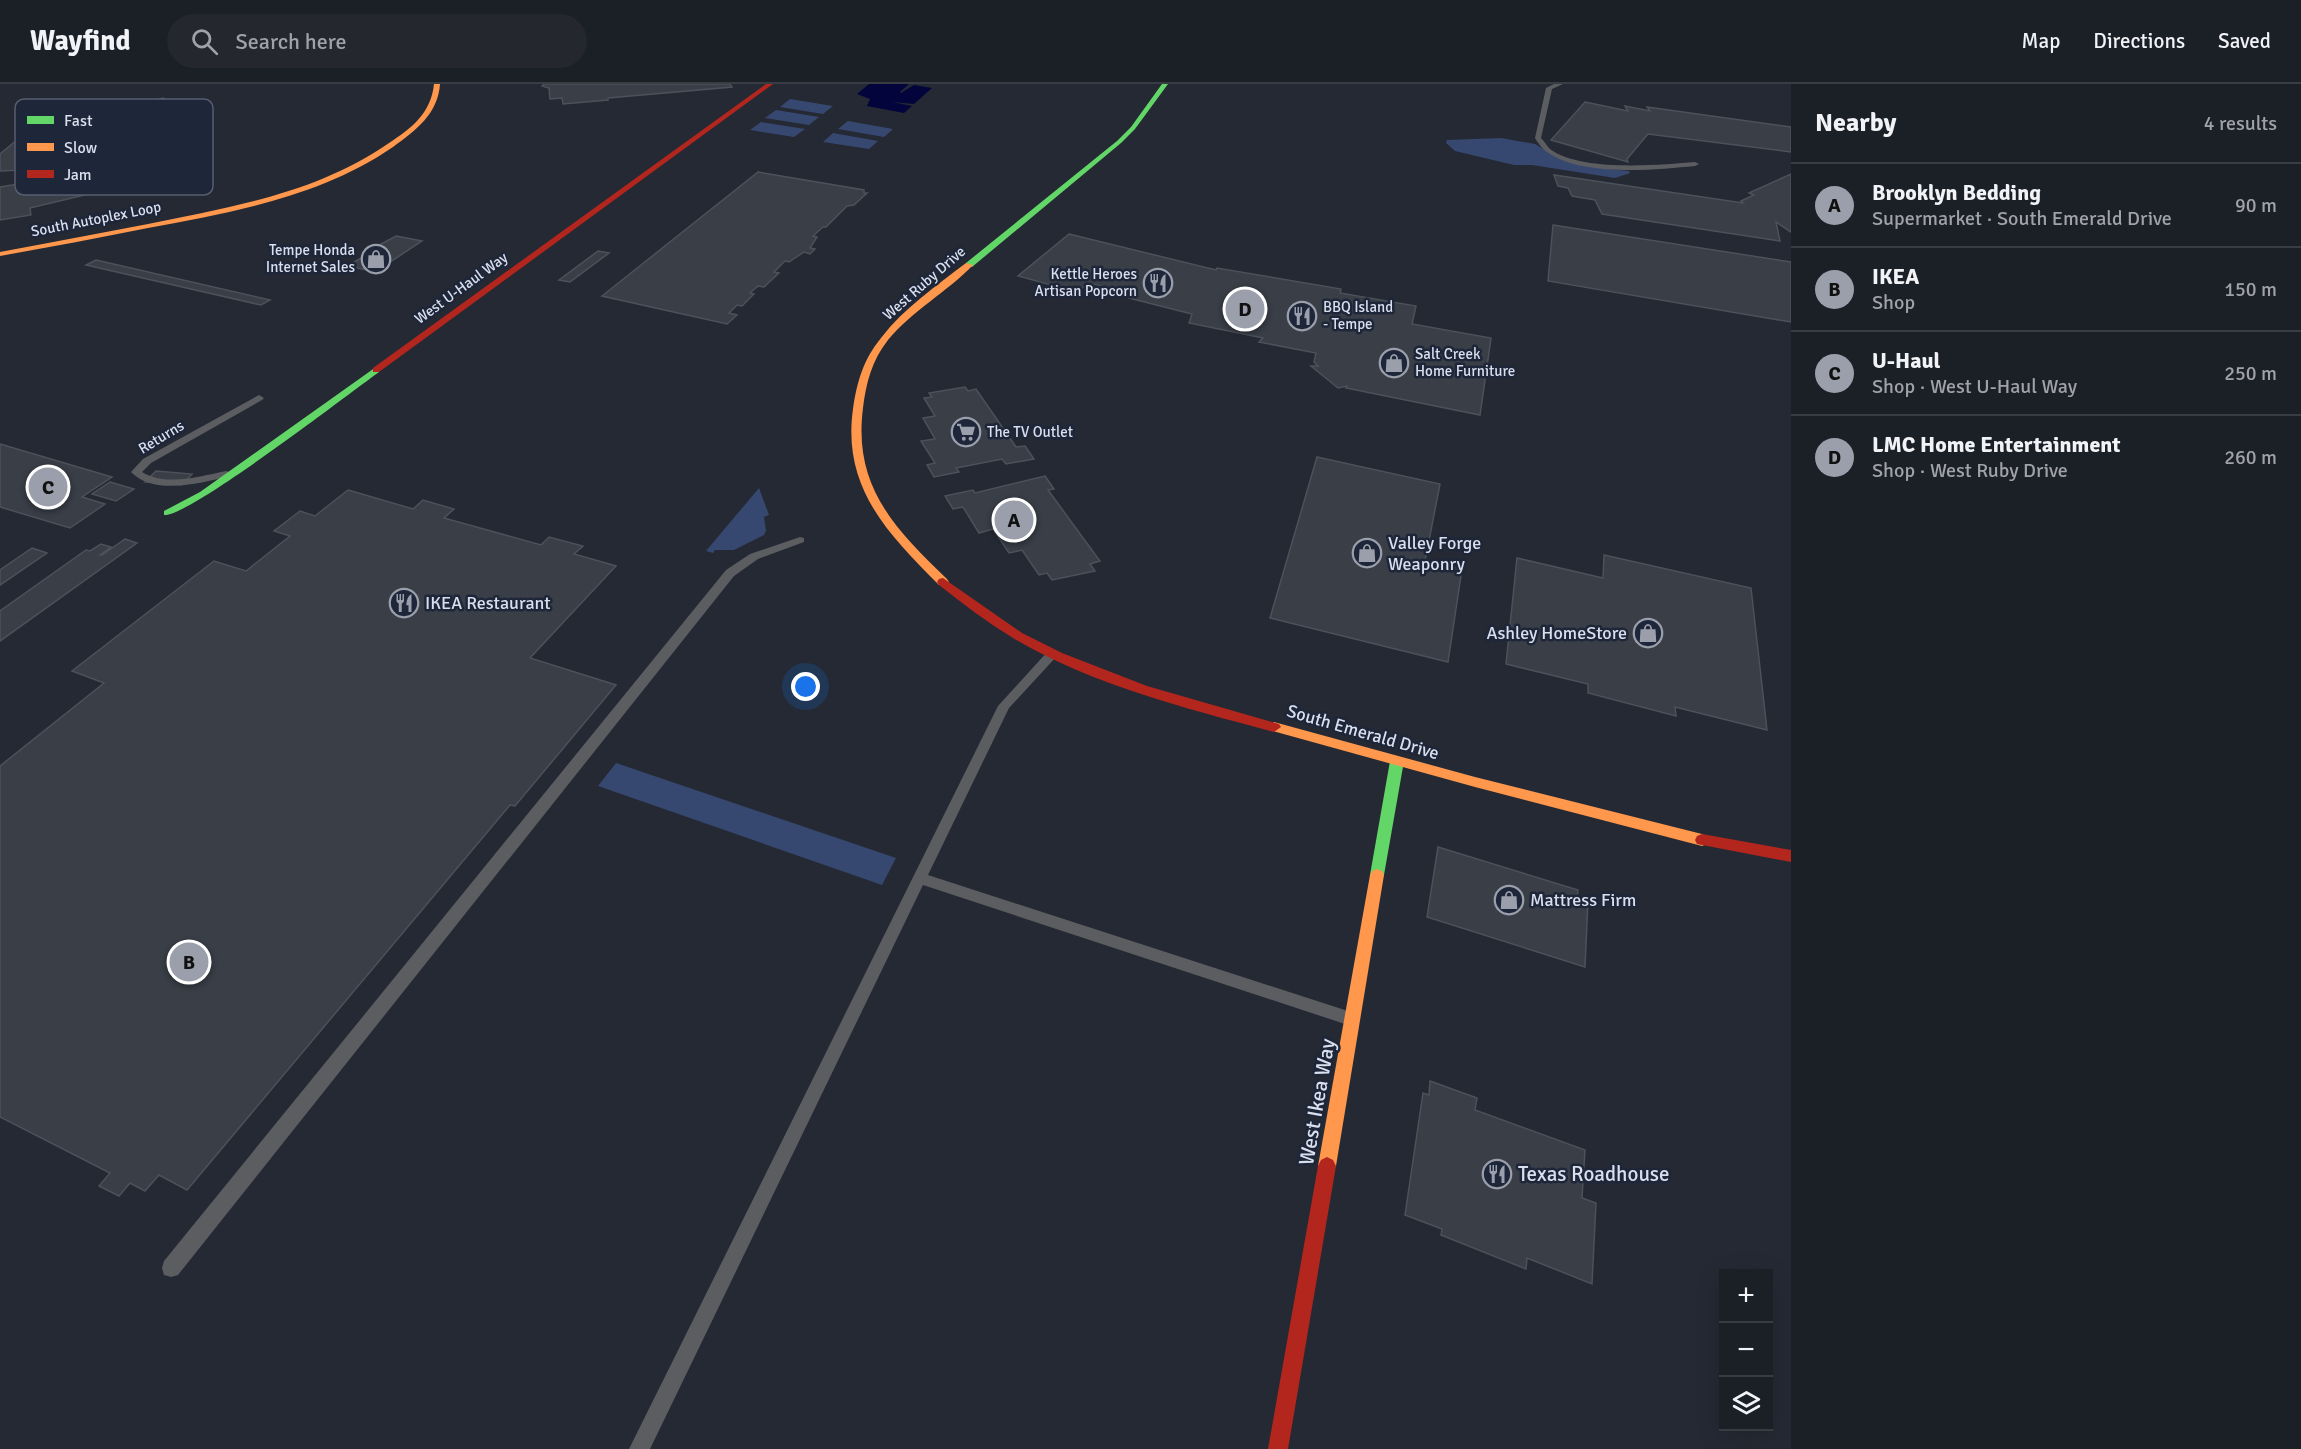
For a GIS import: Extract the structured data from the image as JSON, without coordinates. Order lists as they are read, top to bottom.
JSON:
{
  "streets": {
    "street": [
      "South Autoplex Loop",
      "West Ruby Drive",
      "West U-Haul Way",
      "South Emerald Drive",
      "West Ikea Way"
    ],
    "lane": ["Returns"]
  },
  "crossings": [
    ["West Ruby Drive", "South Emerald Drive"],
    ["West U-Haul Way", "Returns"],
    ["South Emerald Drive", "West Ikea Way"]
  ],
  "places": {
    "shop": [
      "Tempe Honda Internet Sales",
      "Salt Creek Home Furniture",
      "Valley Forge Weaponry",
      "Ashley HomeStore",
      "Mattress Firm"
    ],
    "restaurant": [
      "Kettle Heroes Artisan Popcorn",
      "BBQ Island - Tempe",
      "IKEA Restaurant",
      "Texas Roadhouse"
    ],
    "supermarket": ["The TV Outlet"]
  },
  "legend": ["Fast", "Slow", "Jam"],
  "page": {
    "header": "Wayfind",
    "search": "Search here",
    "nav": ["Map", "Directions", "Saved"],
    "heading": ["Nearby", "4 results"],
    "list": [
      {
        "mark": "A",
        "name": "Brooklyn Bedding",
        "note": "Supermarket · South Emerald Drive",
        "value": "90 m"
      },
      {
        "mark": "B",
        "name": "IKEA",
        "note": "Shop",
        "value": "150 m"
      },
      {
        "mark": "C",
        "name": "U-Haul",
        "note": "Shop · West U-Haul Way",
        "value": "250 m"
      },
      {
        "mark": "D",
        "name": "LMC Home Entertainment",
        "note": "Shop · West Ruby Drive",
        "value": "260 m"
      }
    ],
    "pins": [
      "D",
      "C",
      "A",
      "B"
    ],
    "map_buttons": ["+", "−"]
  }
}
